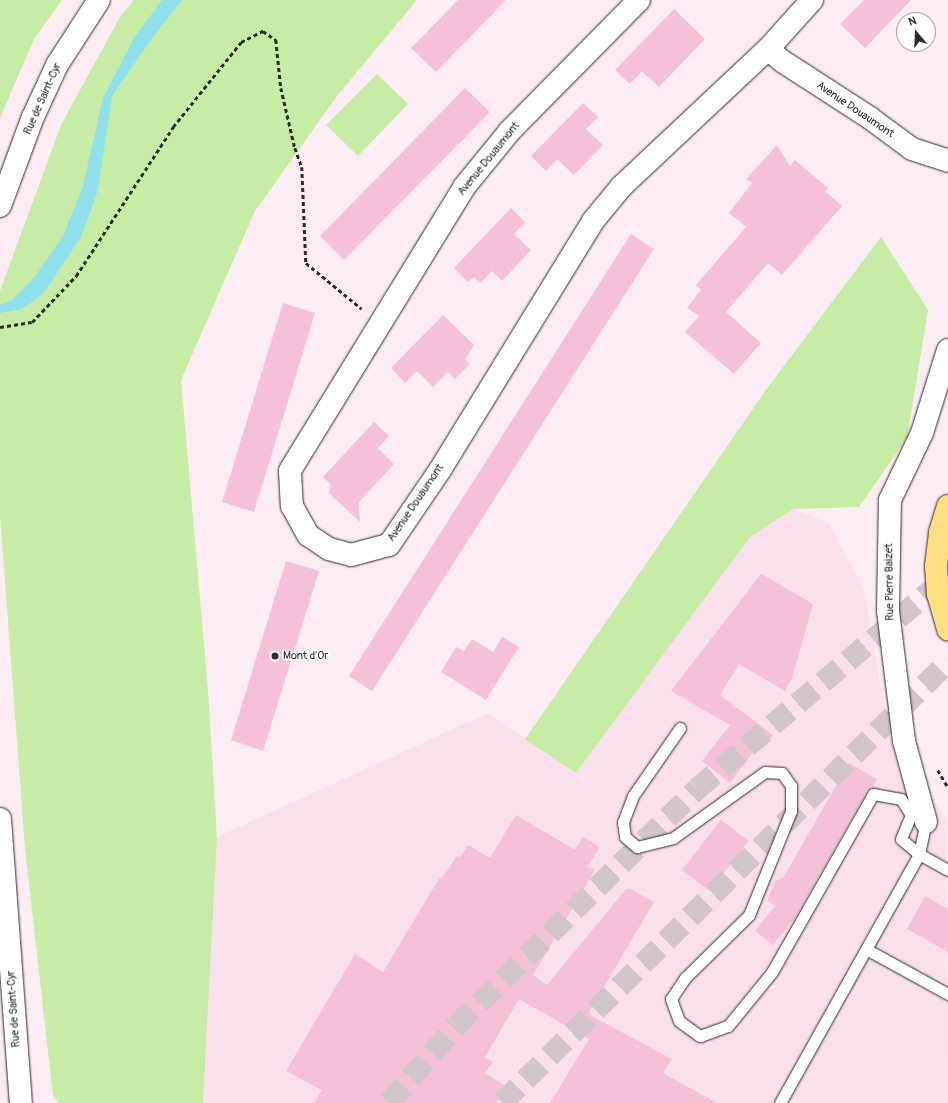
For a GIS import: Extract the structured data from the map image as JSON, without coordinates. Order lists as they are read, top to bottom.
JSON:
{
  "streets": {
    "street": ["Rue de Saint-Cyr", "Avenue Douaumont", "Rue Pierre Baizet"]
  },
  "places": ["Mont d'Or"],
  "north": "top"
}
